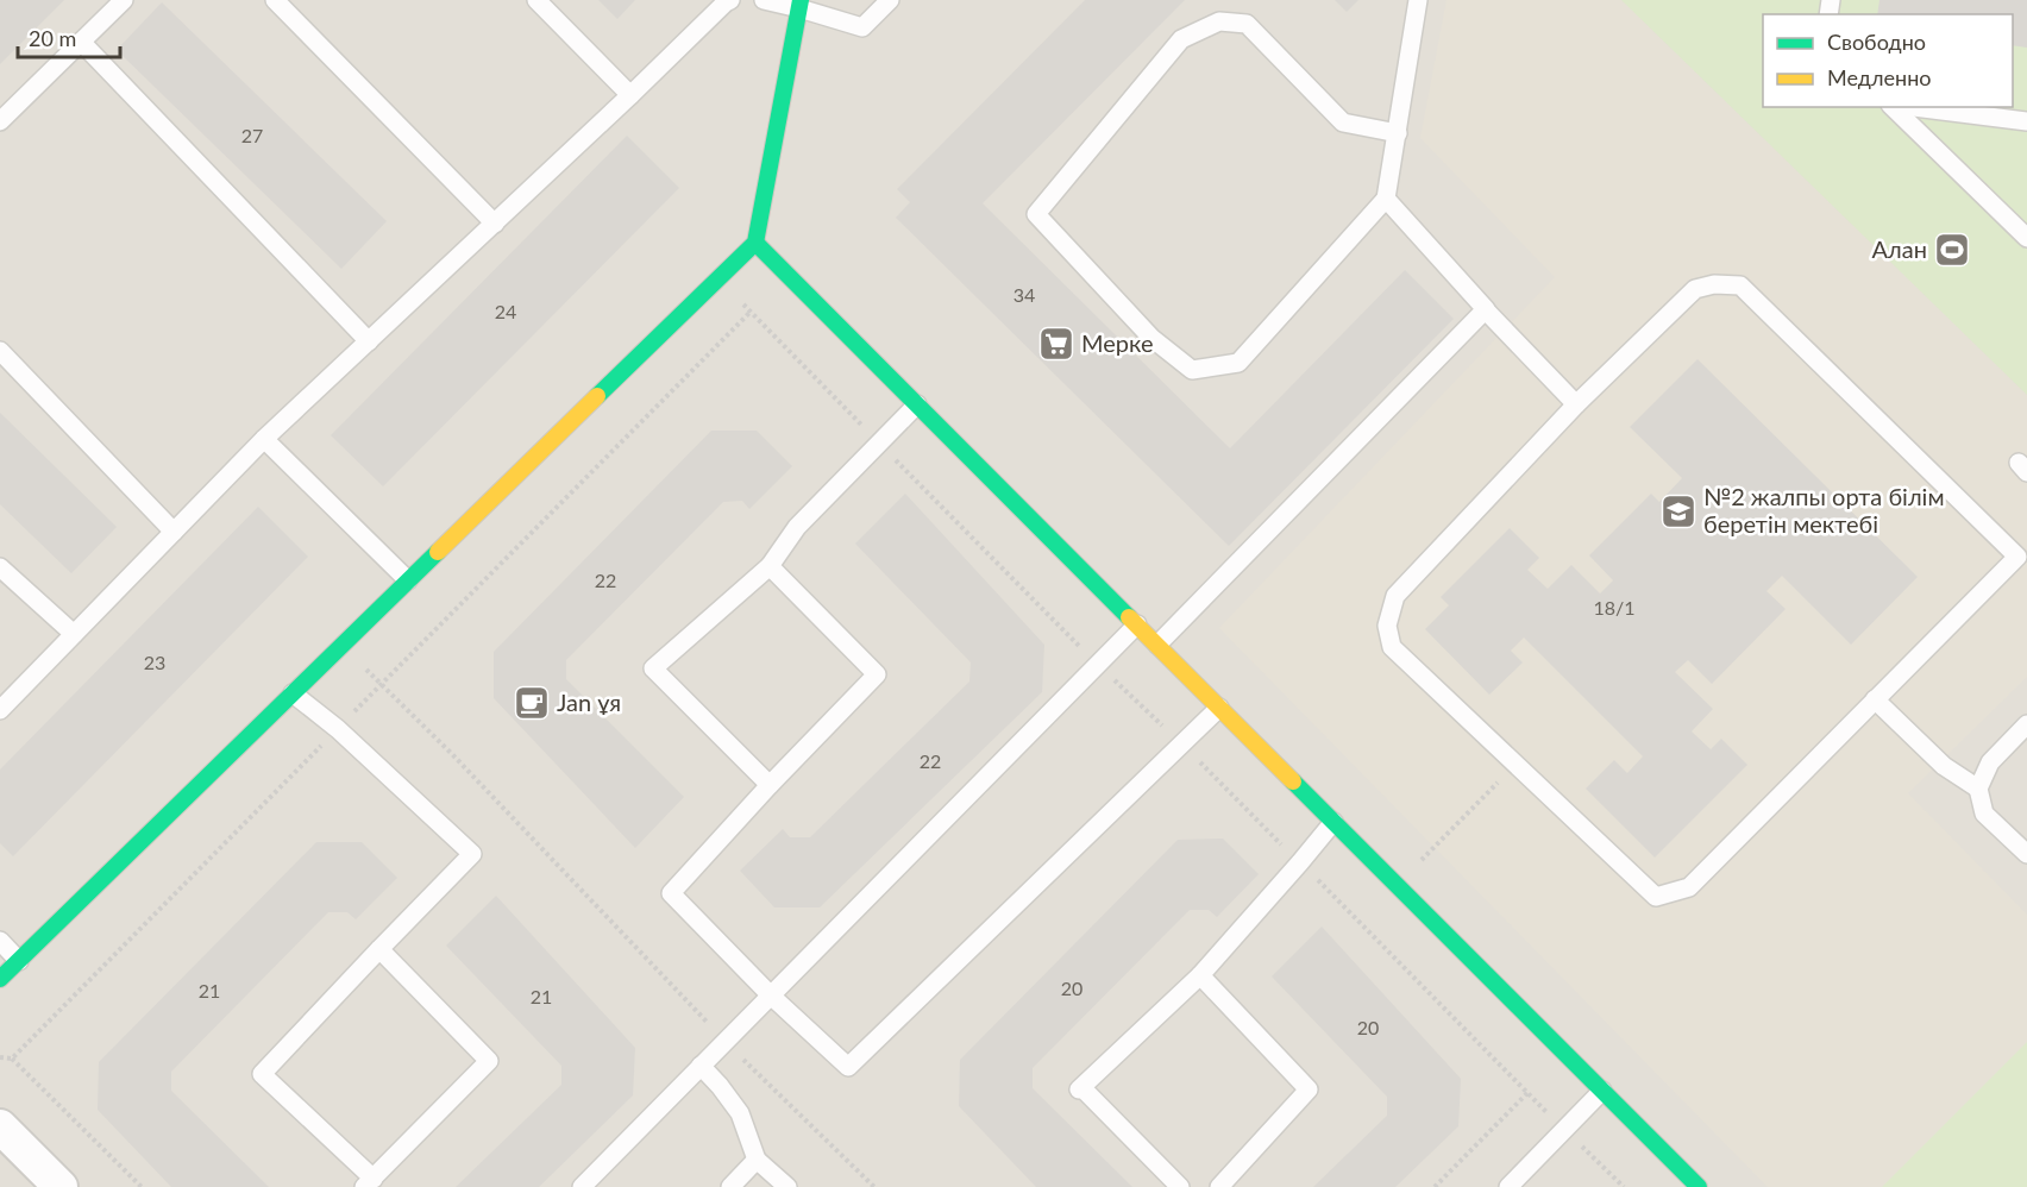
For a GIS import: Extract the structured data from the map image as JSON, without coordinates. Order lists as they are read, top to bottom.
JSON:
{
  "places": {
    "sports": ["Алан"],
    "supermarket": ["Мерке"],
    "school or university": ["№2 жалпы орта білім беретін мектебі"],
    "cafe": ["Jan ұя"]
  },
  "house_numbers": [
    "27",
    "34",
    "24",
    "22",
    "18/1",
    "23",
    "22",
    "20",
    "21",
    "21",
    "20"
  ],
  "legend": ["Свободно", "Медленно"],
  "scale_bar": "20 m"
}
